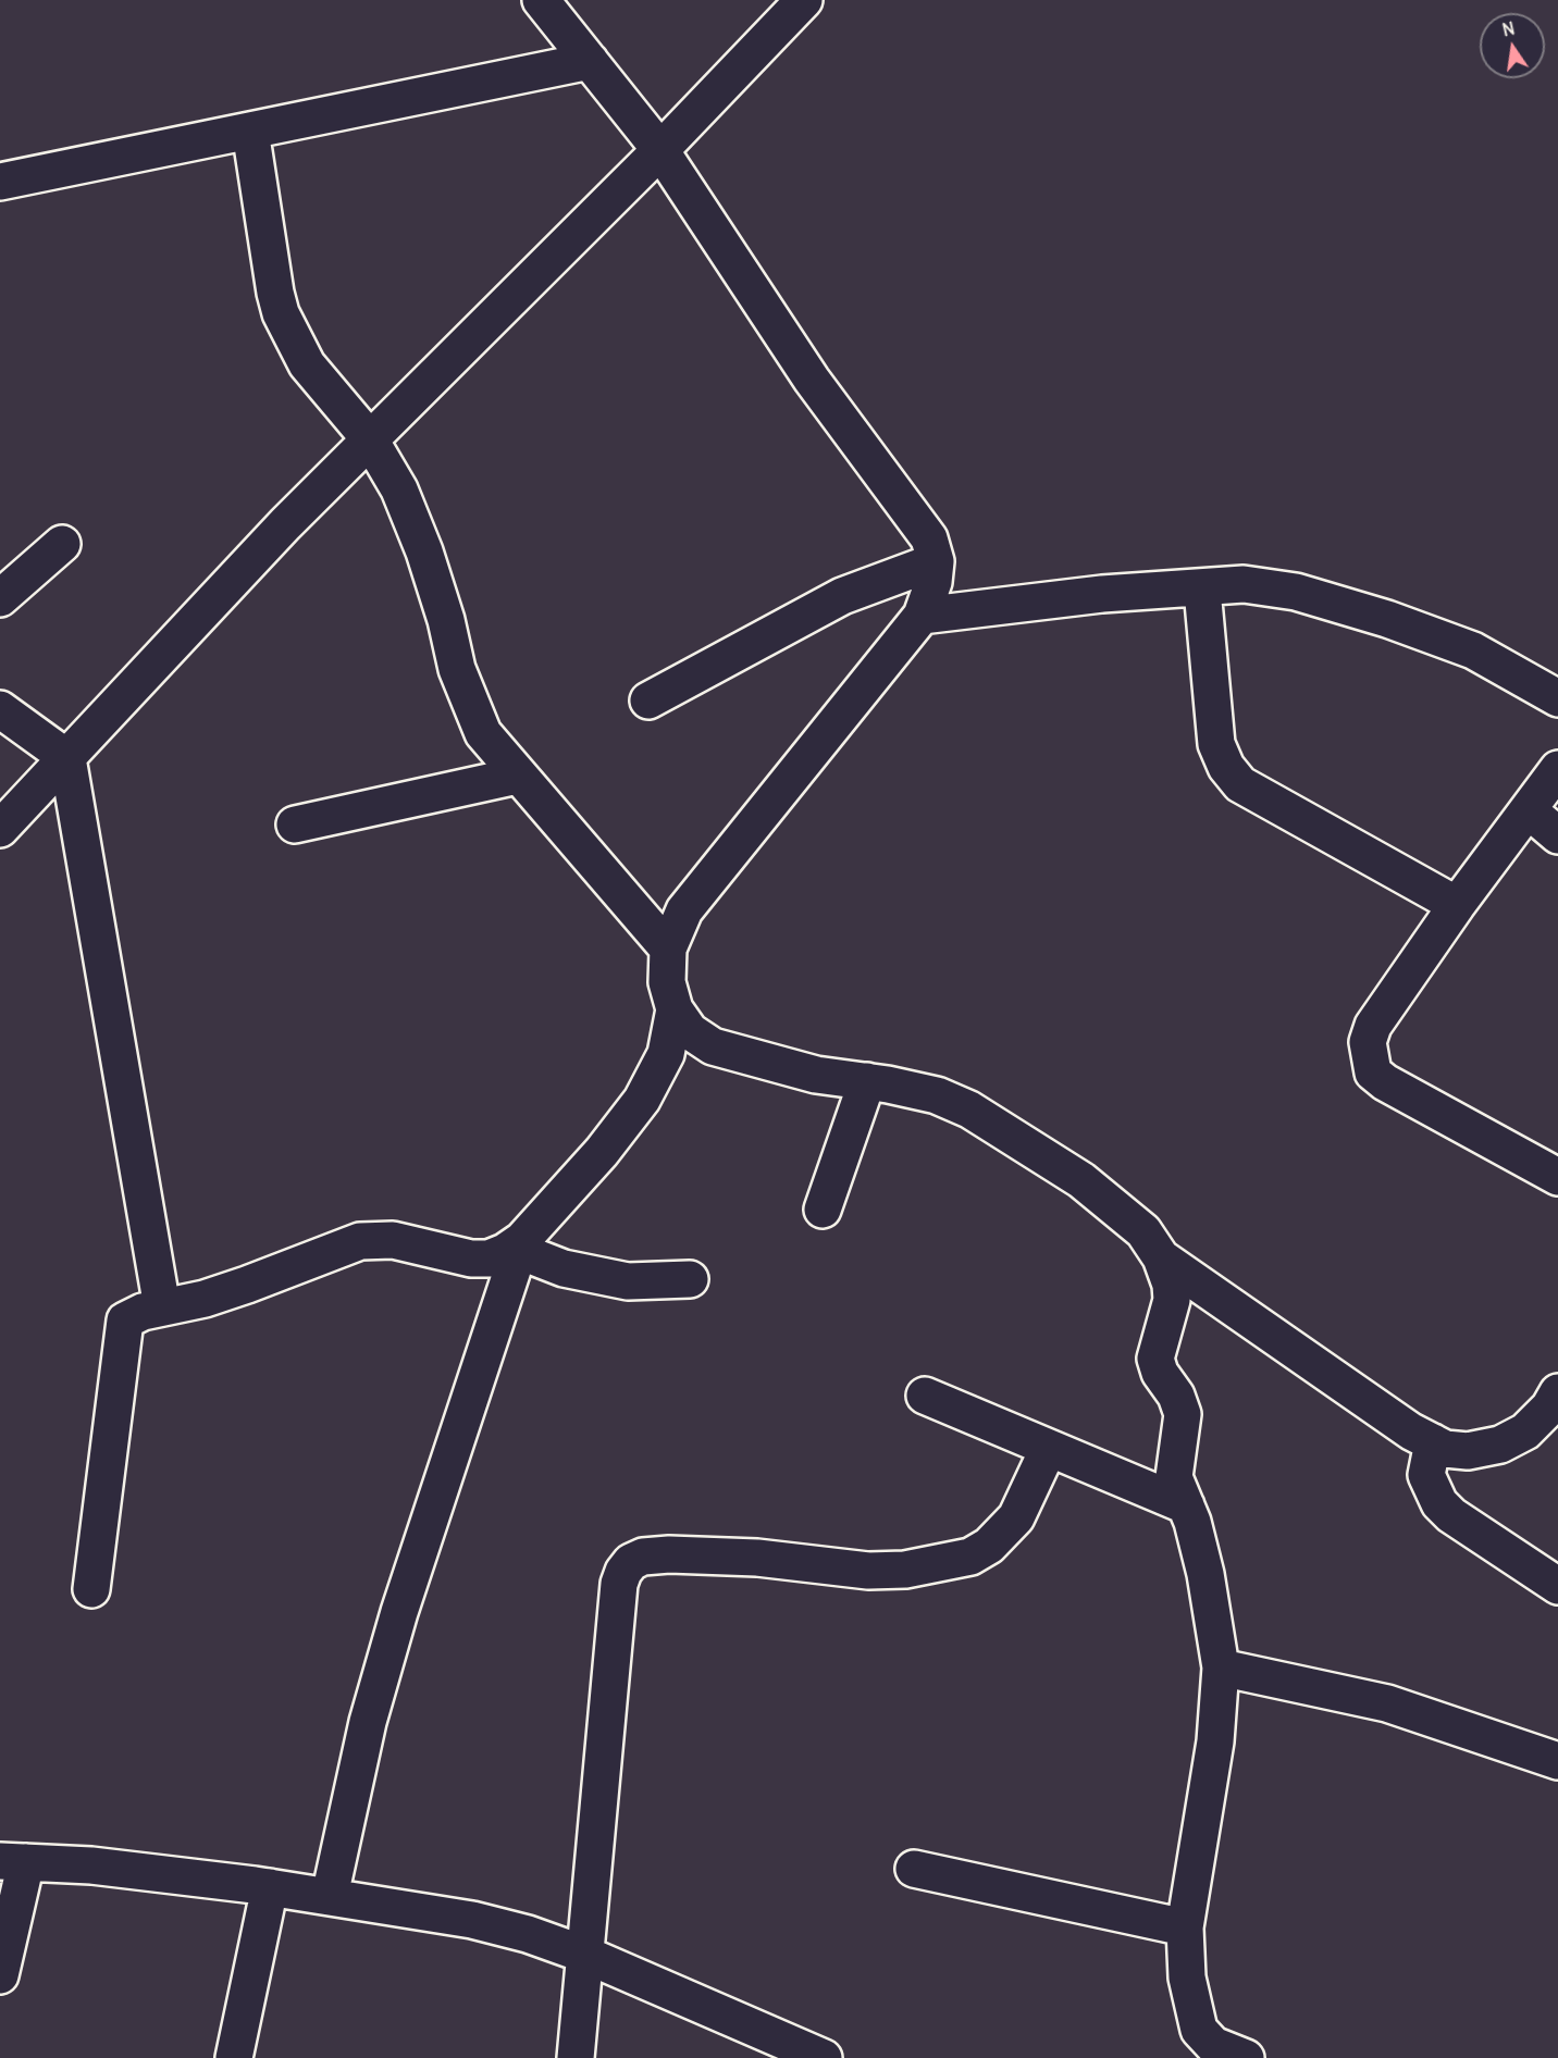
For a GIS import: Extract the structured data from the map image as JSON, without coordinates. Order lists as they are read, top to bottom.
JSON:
{
  "north": "top"
}
